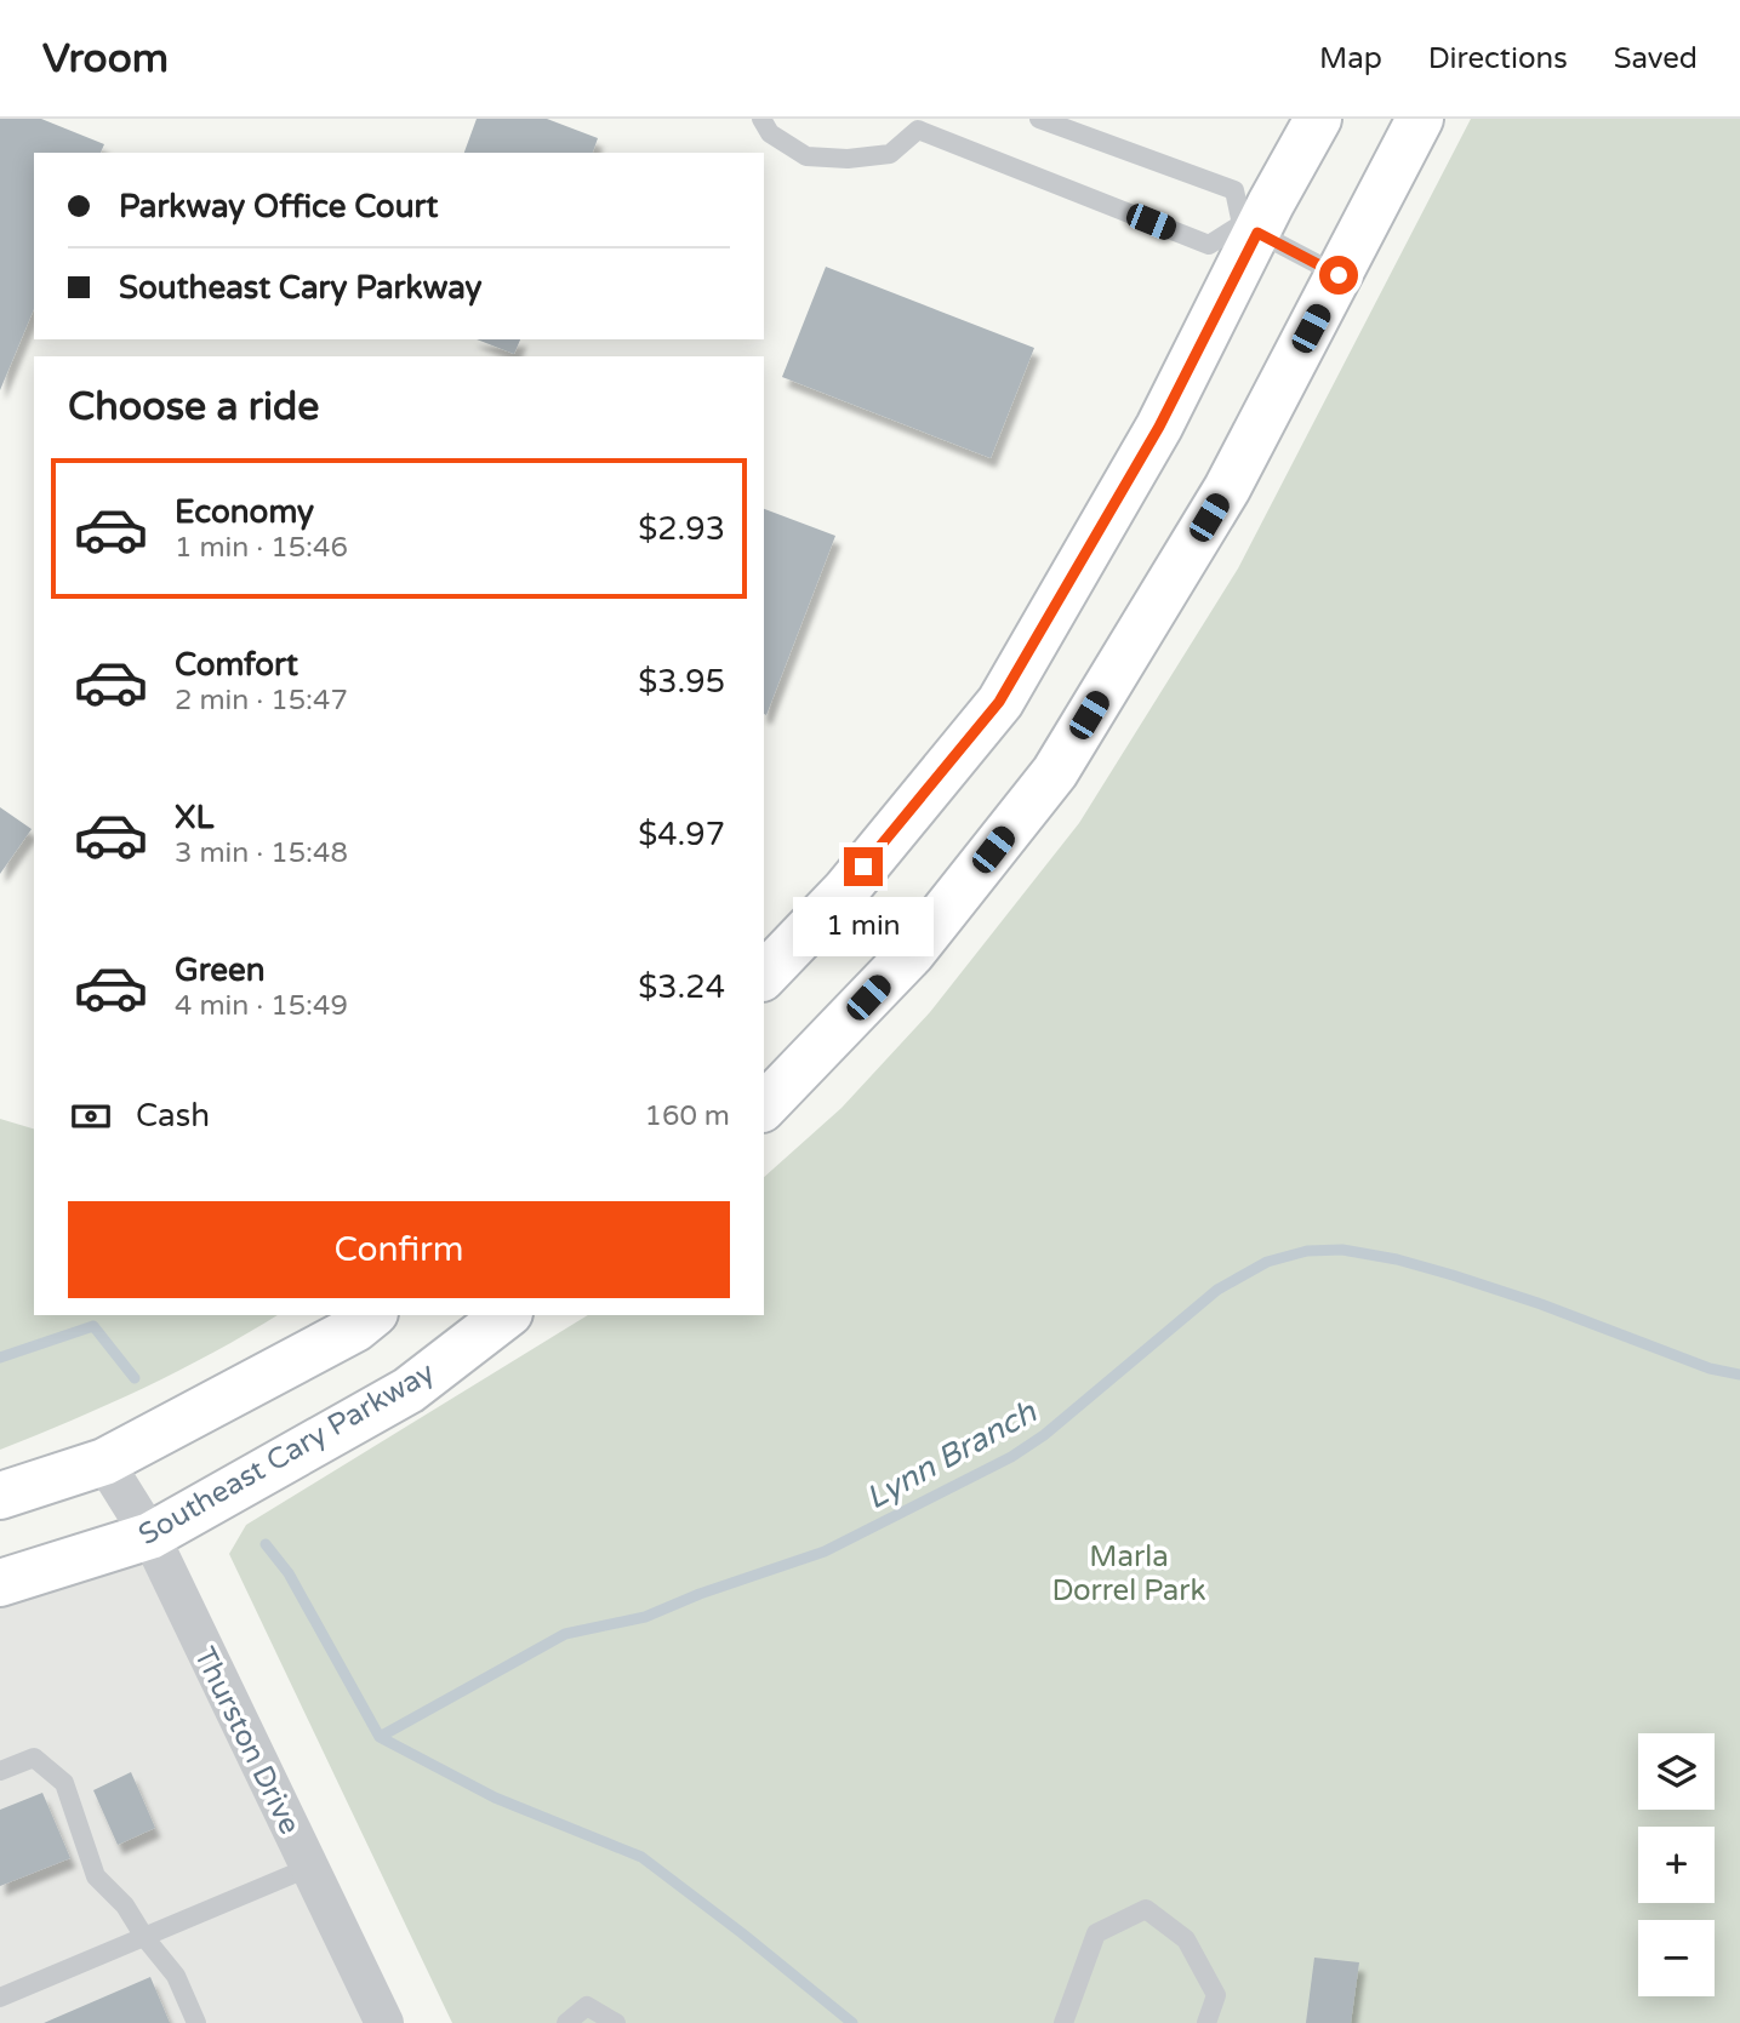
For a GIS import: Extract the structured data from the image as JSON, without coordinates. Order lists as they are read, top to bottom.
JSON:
{
  "streets": {
    "main road": ["Southeast Cary Parkway"],
    "street": ["Thurston Drive"]
  },
  "crossings": [
    ["Southeast Cary Parkway", "Thurston Drive"]
  ],
  "water": ["Lynn Branch"],
  "parks": ["Marla Dorrel Park"],
  "page": {
    "header": "Vroom",
    "nav": ["Map", "Directions", "Saved"],
    "banner": ["Parkway Office Court", "Southeast Cary Parkway"],
    "heading": "Choose a ride",
    "list": [
      {
        "name": "Economy",
        "note": "1 min · 15:46",
        "value": "$2.93"
      },
      {
        "name": "Comfort",
        "note": "2 min · 15:47",
        "value": "$3.95"
      },
      {
        "name": "XL",
        "note": "3 min · 15:48",
        "value": "$4.97"
      },
      {
        "name": "Green",
        "note": "4 min · 15:49",
        "value": "$3.24"
      }
    ],
    "bubble": "1 min",
    "pay": ["Cash", "160 m"],
    "buttons": "Confirm",
    "map_buttons": ["+", "−"]
  }
}
